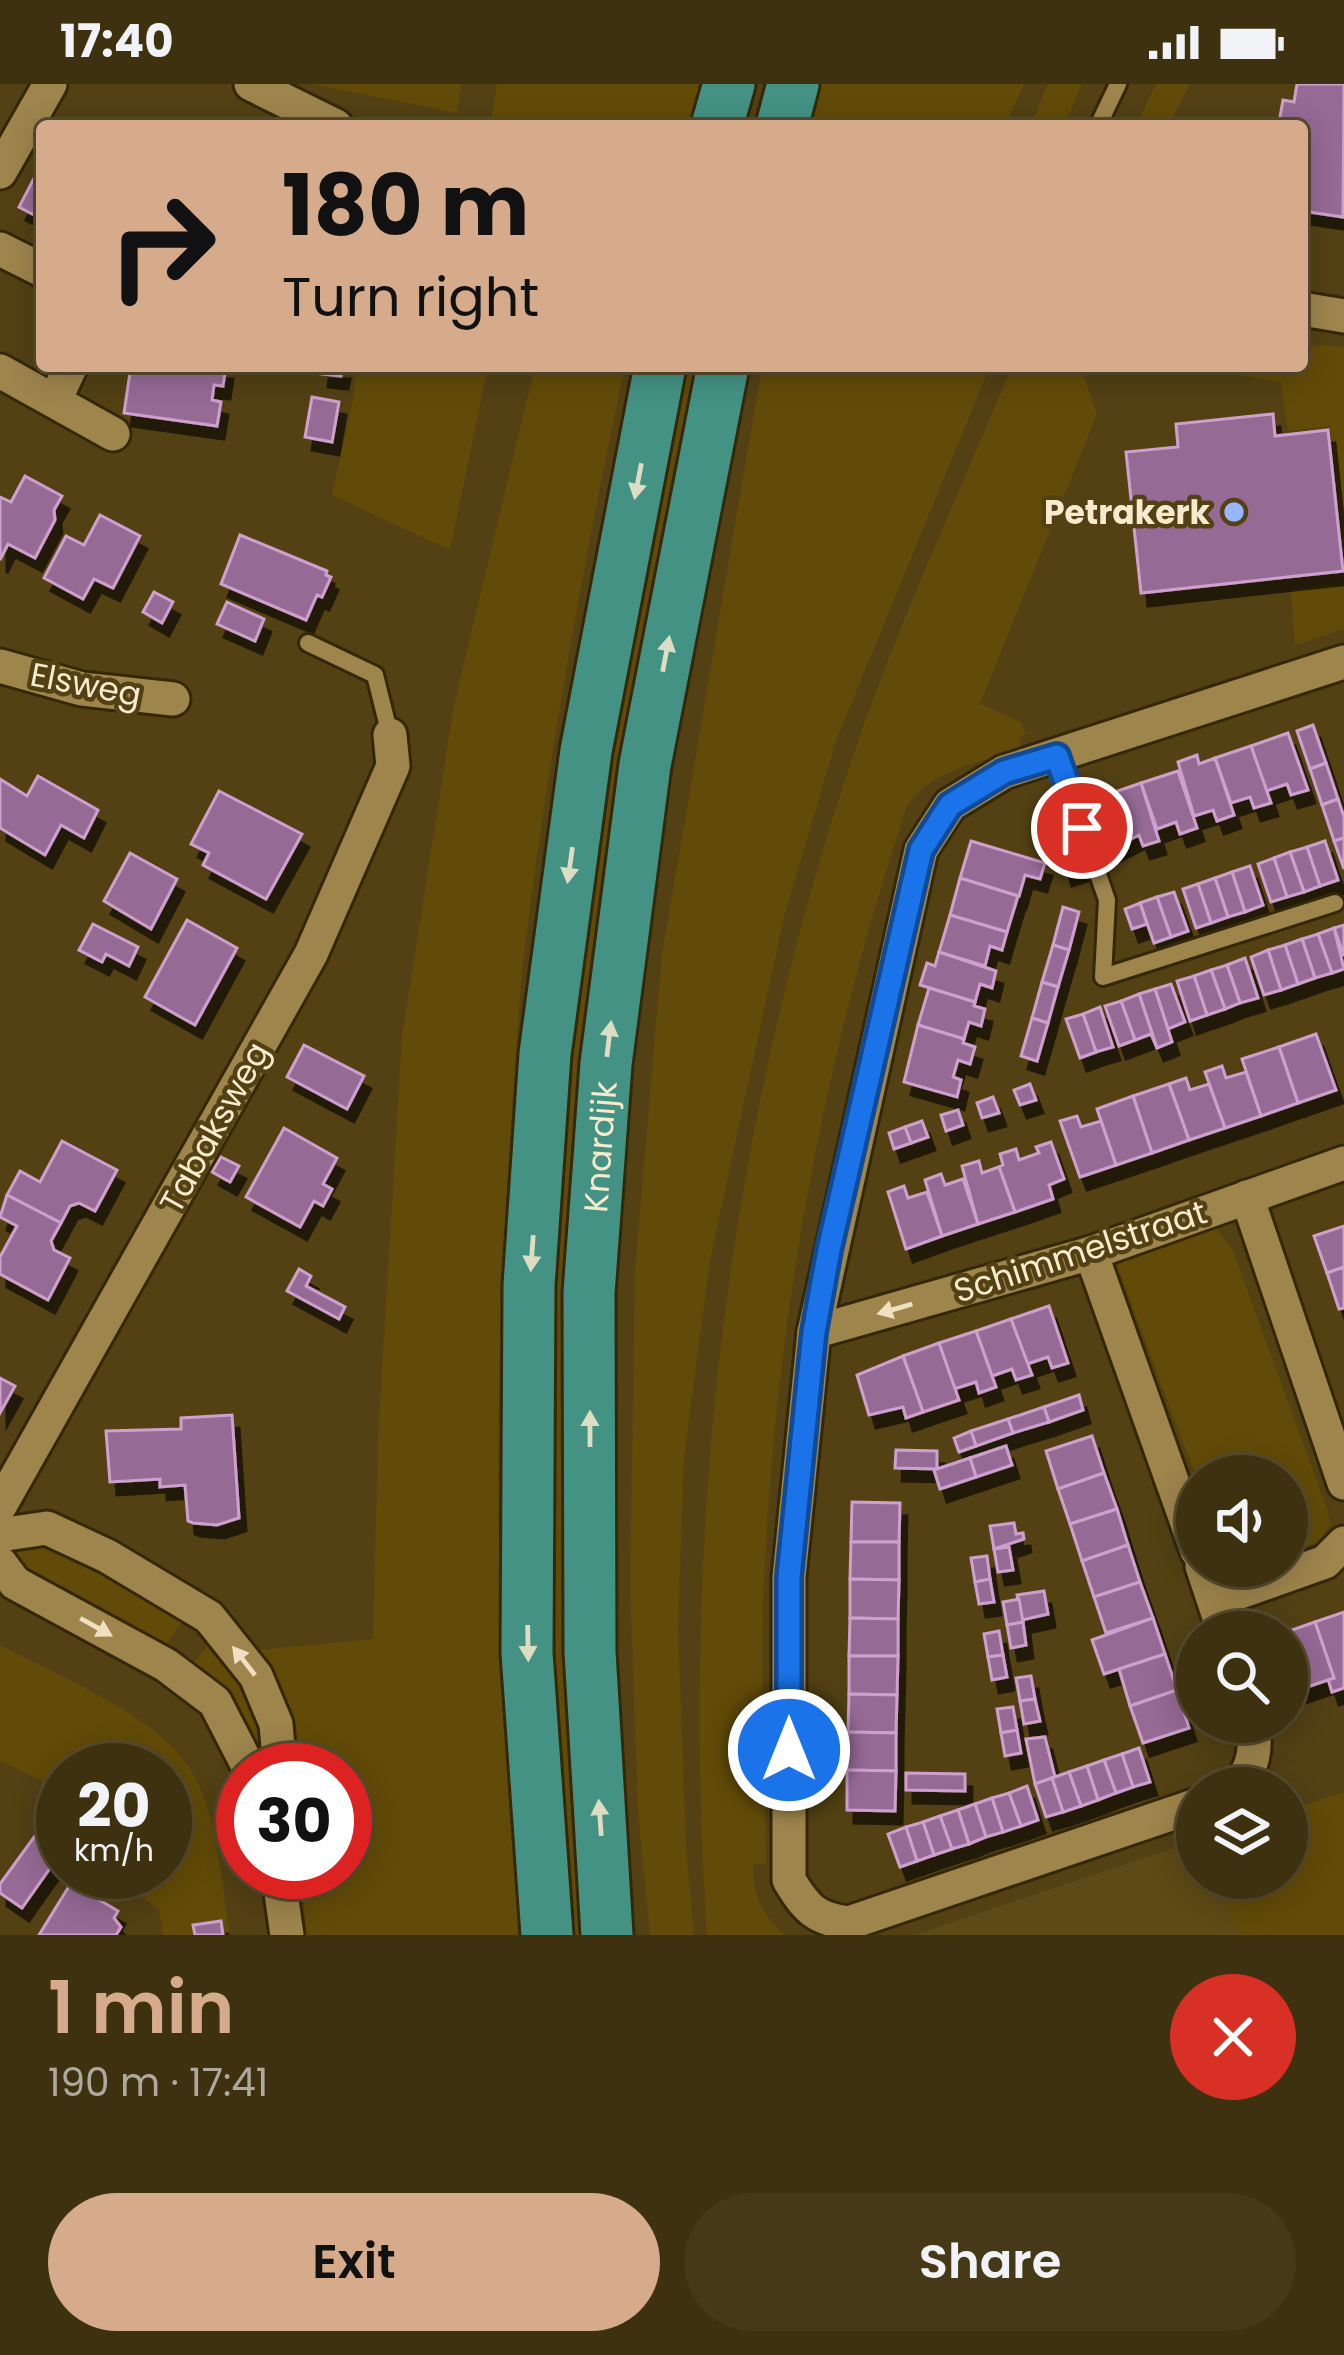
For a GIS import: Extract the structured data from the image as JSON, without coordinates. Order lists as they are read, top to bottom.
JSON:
{
  "streets": {
    "main road": ["Knardijk"],
    "street": ["Elsweg", "Tabaksweg", "Schimmelstraat"]
  },
  "one_way": ["Schimmelstraat"],
  "places": ["Petrakerk"],
  "page": {
    "status": "17:40",
    "turn": ["180 m", "Turn right"],
    "speed": "20 km/h",
    "limit": "30",
    "heading": ["1 min", "190 m · 17:41"],
    "buttons": ["Exit", "Share"]
  }
}
